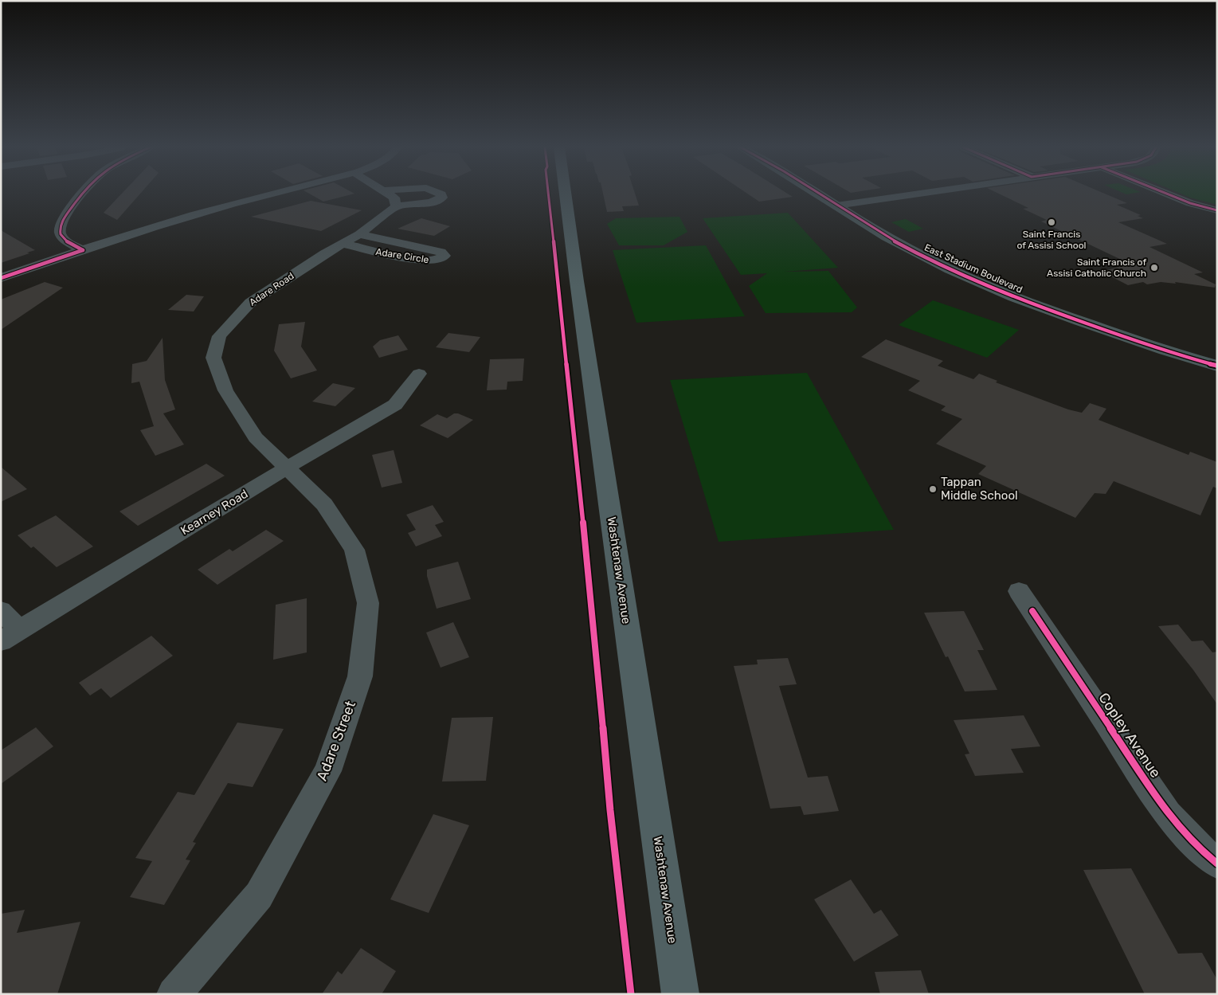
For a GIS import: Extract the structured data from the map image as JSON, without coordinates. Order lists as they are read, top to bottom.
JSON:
{
  "streets": {
    "main road": ["East Stadium Boulevard", "Washtenaw Avenue"],
    "street": [
      "Adare Circle",
      "Adare Road",
      "Kearney Road",
      "Copley Avenue",
      "Adare Street"
    ]
  },
  "crossings": [
    ["Adare Circle", "Adare Road"],
    ["Adare Road", "Kearney Road"],
    ["Adare Road", "Adare Street"]
  ],
  "places": ["Saint Francis of Assisi School", "Saint Francis of Assisi Catholic Church", "Tappan Middle School"]
}
